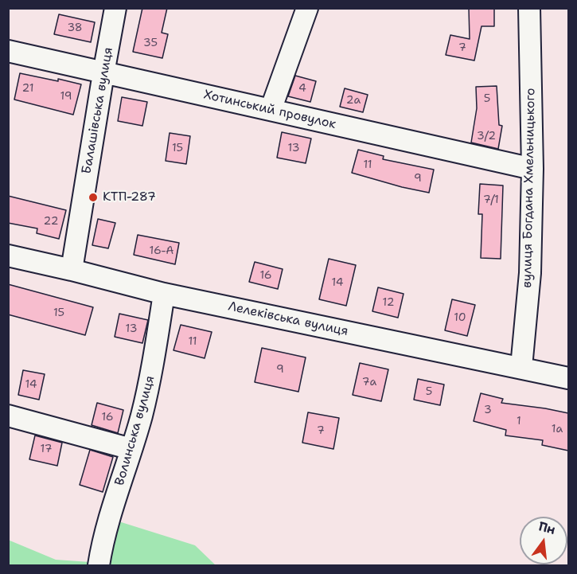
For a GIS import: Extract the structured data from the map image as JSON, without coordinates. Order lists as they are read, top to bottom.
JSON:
{
  "streets": {
    "street": [
      "Хотинський провулок",
      "Балашівська вулиця",
      "вулиця Богдана Хмельницького",
      "Лелеківська вулиця",
      "Волинська вулиця"
    ]
  },
  "crossings": [
    ["Хотинський провулок", "Балашівська вулиця"],
    ["Хотинський провулок", "вулиця Богдана Хмельницького"],
    ["Балашівська вулиця", "Лелеківська вулиця"],
    ["вулиця Богдана Хмельницького", "Лелеківська вулиця"],
    ["Лелеківська вулиця", "Волинська вулиця"]
  ],
  "places": ["КТП-287"],
  "house_numbers": [
    "38",
    "35",
    "7",
    "21",
    "4",
    "19",
    "5",
    "2а",
    "3/2",
    "15",
    "13",
    "11",
    "9",
    "7/1",
    "22",
    "16-А",
    "16",
    "14",
    "12",
    "15",
    "10",
    "13",
    "11",
    "9",
    "7а",
    "14",
    "5",
    "3",
    "16",
    "1",
    "1а",
    "7",
    "17"
  ],
  "north": "top"
}
